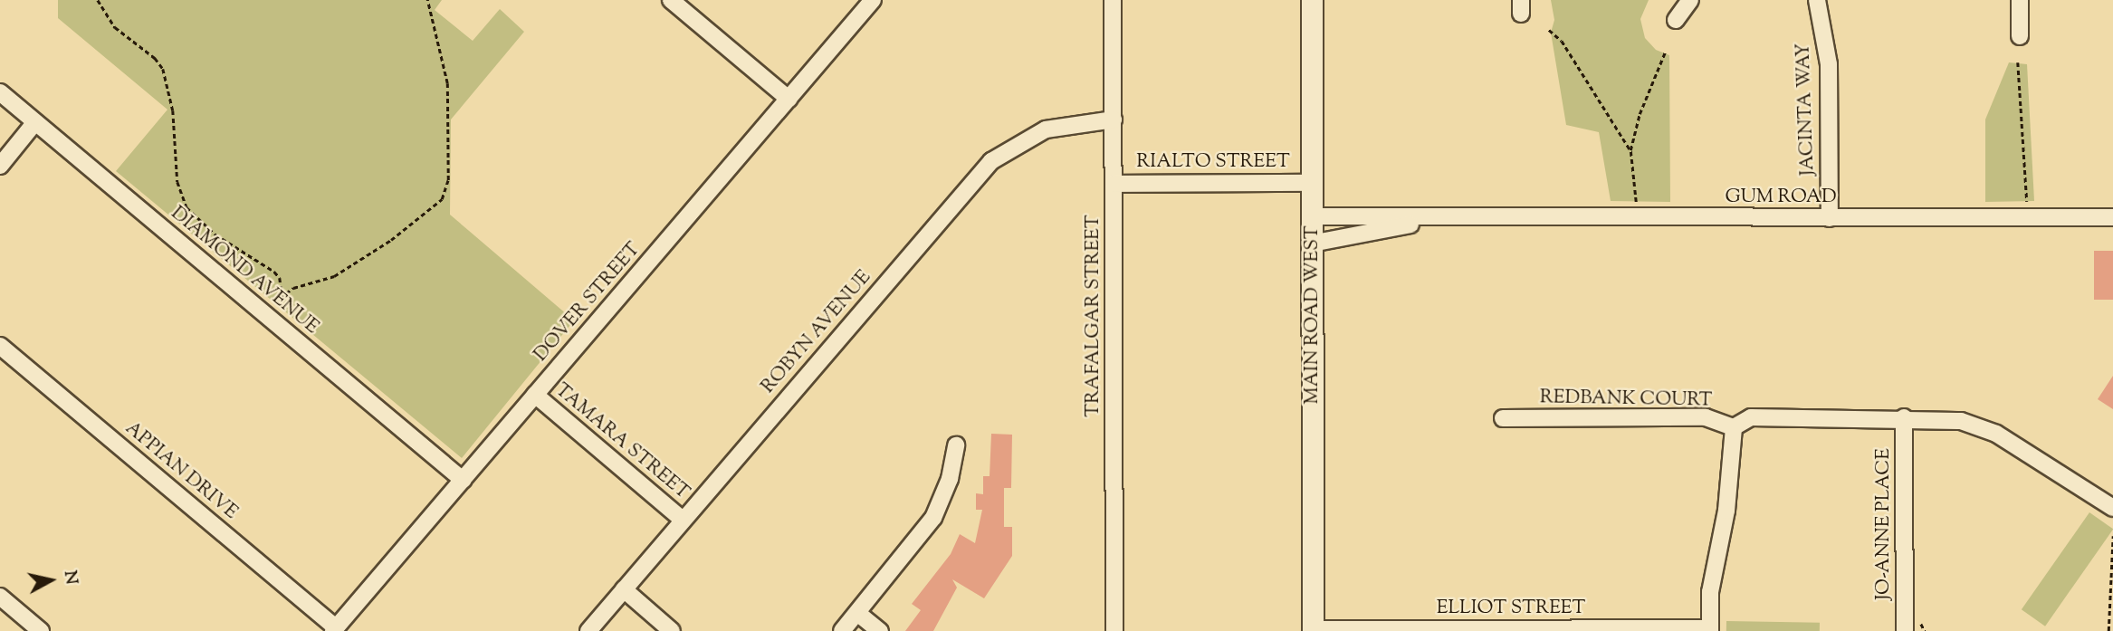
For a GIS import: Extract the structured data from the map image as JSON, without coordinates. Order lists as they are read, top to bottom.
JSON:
{
  "streets": {
    "street": [
      "JACINTA WAY",
      "RIALTO STREET",
      "GUM ROAD",
      "DIAMOND AVENUE",
      "DOVER STREET",
      "MAIN ROAD WEST",
      "TRAFALGAR STREET",
      "ROBYN AVENUE",
      "REDBANK COURT",
      "TAMARA STREET",
      "APPIAN DRIVE",
      "JO-ANNE PLACE",
      "ELLIOT STREET"
    ]
  },
  "crossings": [
    ["JACINTA WAY", "GUM ROAD"],
    ["RIALTO STREET", "MAIN ROAD WEST"],
    ["RIALTO STREET", "TRAFALGAR STREET"],
    ["GUM ROAD", "MAIN ROAD WEST"],
    ["DIAMOND AVENUE", "DOVER STREET"],
    ["DOVER STREET", "TAMARA STREET"],
    ["DOVER STREET", "APPIAN DRIVE"],
    ["MAIN ROAD WEST", "ELLIOT STREET"],
    ["TRAFALGAR STREET", "ROBYN AVENUE"],
    ["ROBYN AVENUE", "TAMARA STREET"],
    ["REDBANK COURT", "JO-ANNE PLACE"]
  ],
  "north": "right"
}
